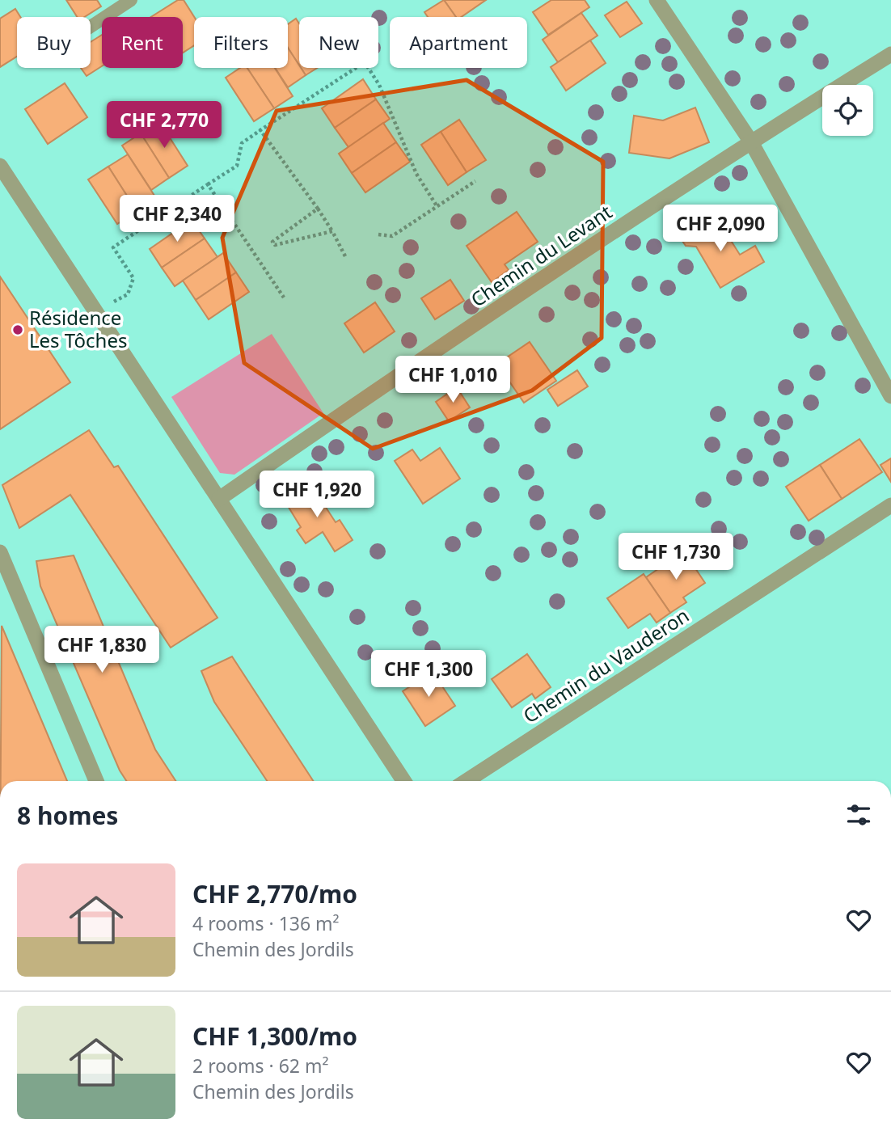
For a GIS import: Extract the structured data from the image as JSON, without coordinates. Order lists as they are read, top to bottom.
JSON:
{
  "streets": {
    "street": ["Chemin du Levant", "Chemin du Vauderon"]
  },
  "places": ["Résidence Les Tôches"],
  "page": {
    "chip": [
      "Buy",
      "Rent",
      "Filters",
      "New",
      "Apartment"
    ],
    "price": [
      "CHF 2,770",
      "CHF 2,340",
      "CHF 2,090",
      "CHF 1,010",
      "CHF 1,920",
      "CHF 1,730",
      "CHF 1,830",
      "CHF 1,300"
    ],
    "heading": "8 homes",
    "list": [
      {
        "name": "CHF 2,770/mo",
        "note": "4 rooms · 136 m² · Chemin des Jordils"
      },
      {
        "name": "CHF 1,300/mo",
        "note": "2 rooms · 62 m² · Chemin des Jordils"
      }
    ]
  }
}
